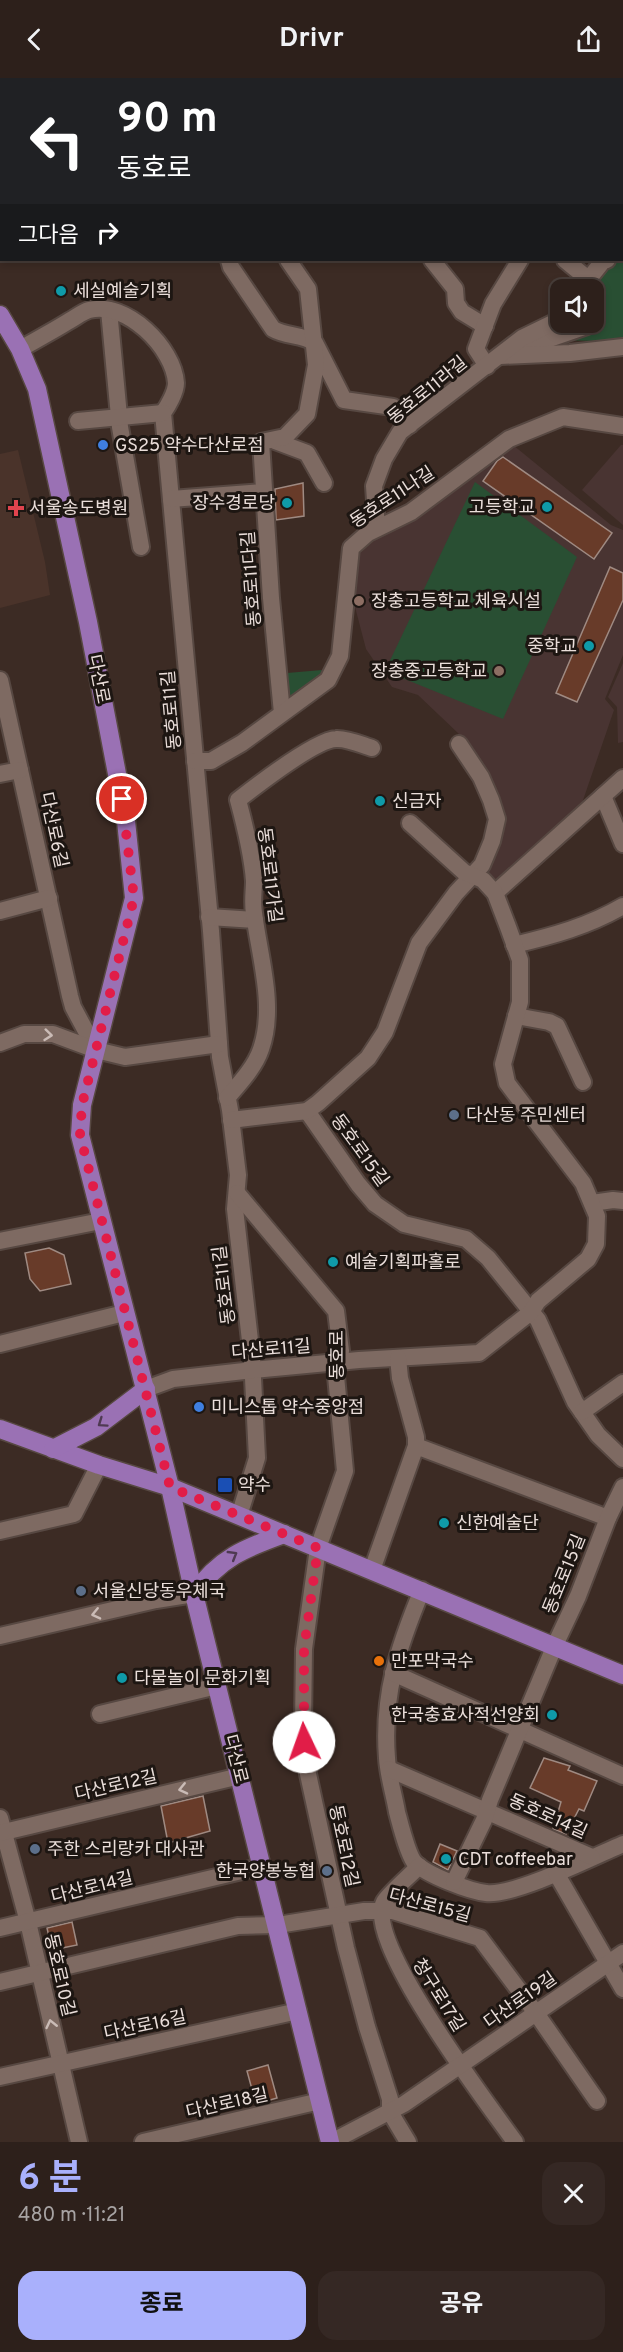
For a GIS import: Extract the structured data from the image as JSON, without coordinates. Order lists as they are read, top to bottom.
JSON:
{
  "streets": {
    "main road": ["다산로"],
    "street": [
      "동호로11라길",
      "동호로11나길",
      "동호로11다길",
      "동호로11길",
      "다산로6길",
      "동호로11가길",
      "동호로15길",
      "다산로11길",
      "동호로",
      "다산로12길",
      "동호로14길",
      "동호로12길",
      "다산로14길",
      "다산로15길",
      "동호로10길",
      "청구로17길",
      "다산로19길",
      "다산로16길",
      "다산로18길"
    ]
  },
  "crossings": [
    ["동호로11라길", "동호로11나길"],
    ["동호로11나길", "동호로11다길"],
    ["동호로11나길", "동호로11길"],
    ["다산로", "다산로6길"],
    ["다산로", "다산로11길"],
    ["다산로", "다산로12길"],
    ["다산로", "다산로14길"],
    ["다산로", "다산로15길"],
    ["다산로", "다산로19길"],
    ["다산로", "다산로16길"],
    ["다산로", "다산로18길"],
    ["동호로11길", "동호로11가길"],
    ["동호로11길", "다산로11길"],
    ["동호로11길", "동호로"],
    ["동호로15길", "다산로11길"],
    ["동호로15길", "동호로14길"],
    ["다산로11길", "동호로"],
    ["동호로", "동호로12길"],
    ["다산로12길", "동호로10길"],
    ["동호로12길", "다산로15길"],
    ["동호로12길", "다산로19길"],
    ["다산로14길", "동호로10길"],
    ["다산로15길", "청구로17길"],
    ["다산로15길", "다산로19길"],
    ["동호로10길", "다산로16길"],
    ["청구로17길", "다산로19길"]
  ],
  "places": {
    "other": [
      "세실예술기획",
      "GS25 약수다산로점",
      "장수경로당",
      "고등학교",
      "장충고등학교 체육시설",
      "중학교",
      "장충중고등학교",
      "신금자",
      "다산동 주민센터",
      "예술기획파홀로",
      "미니스톱 약수중앙점",
      "신한예술단",
      "서울신당동우체국",
      "만포막국수",
      "다물놀이 문화기획",
      "한국충효사적선양회",
      "주한 스리랑카 대사관",
      "CDT coffeebar",
      "한국양봉농협"
    ],
    "health": ["서울송도병원"],
    "transit": ["약수"]
  },
  "page": {
    "header": "Drivr",
    "turn": ["90 m", "동호로"],
    "then": "그다음",
    "heading": ["6 분", "480 m · 11:21"],
    "buttons": ["종료", "공유"]
  }
}
